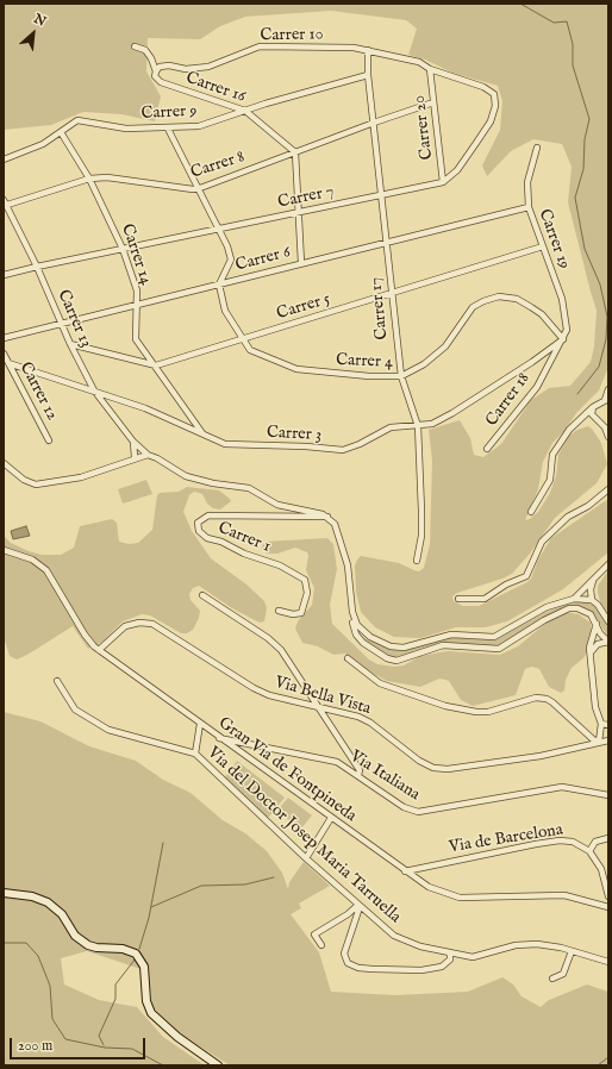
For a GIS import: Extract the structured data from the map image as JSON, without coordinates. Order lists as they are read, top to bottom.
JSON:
{
  "streets": {
    "street": [
      "Carrer 10",
      "Carrer 16",
      "Carrer 9",
      "Carrer 20",
      "Carrer 8",
      "Carrer 7",
      "Carrer 19",
      "Carrer 14",
      "Carrer 6",
      "Carrer 5",
      "Carrer 17",
      "Carrer 13",
      "Carrer 4",
      "Carrer 12",
      "Carrer 18",
      "Carrer 3",
      "Carrer 1",
      "Via Bella Vista",
      "Gran Via de Fontpineda",
      "Via Italiana",
      "Via del Doctor Josep Maria Tarruella",
      "Via de Barcelona"
    ]
  },
  "crossings": [
    ["Carrer 10", "Carrer 16"],
    ["Carrer 10", "Carrer 20"],
    ["Carrer 10", "Carrer 17"],
    ["Carrer 16", "Carrer 9"],
    ["Carrer 16", "Carrer 8"],
    ["Carrer 9", "Carrer 14"],
    ["Carrer 9", "Carrer 17"],
    ["Carrer 20", "Carrer 8"],
    ["Carrer 20", "Carrer 7"],
    ["Carrer 8", "Carrer 14"],
    ["Carrer 8", "Carrer 17"],
    ["Carrer 8", "Carrer 13"],
    ["Carrer 7", "Carrer 14"],
    ["Carrer 7", "Carrer 17"],
    ["Carrer 7", "Carrer 13"],
    ["Carrer 19", "Carrer 6"],
    ["Carrer 19", "Carrer 5"],
    ["Carrer 19", "Carrer 4"],
    ["Carrer 19", "Carrer 18"],
    ["Carrer 19", "Carrer 3"],
    ["Carrer 14", "Carrer 6"],
    ["Carrer 14", "Carrer 5"],
    ["Carrer 14", "Carrer 3"],
    ["Carrer 6", "Carrer 17"],
    ["Carrer 6", "Carrer 13"],
    ["Carrer 6", "Carrer 4"],
    ["Carrer 5", "Carrer 17"],
    ["Carrer 5", "Carrer 4"],
    ["Carrer 17", "Carrer 4"],
    ["Carrer 17", "Carrer 3"],
    ["Carrer 13", "Carrer 3"],
    ["Carrer 13", "Carrer 1"],
    ["Carrer 4", "Carrer 18"],
    ["Carrer 4", "Carrer 3"],
    ["Carrer 12", "Carrer 3"],
    ["Carrer 18", "Carrer 3"],
    ["Via Bella Vista", "Gran Via de Fontpineda"],
    ["Gran Via de Fontpineda", "Via Italiana"],
    ["Gran Via de Fontpineda", "Via de Barcelona"]
  ],
  "scale_bar": "200 m",
  "north": "top right"
}
